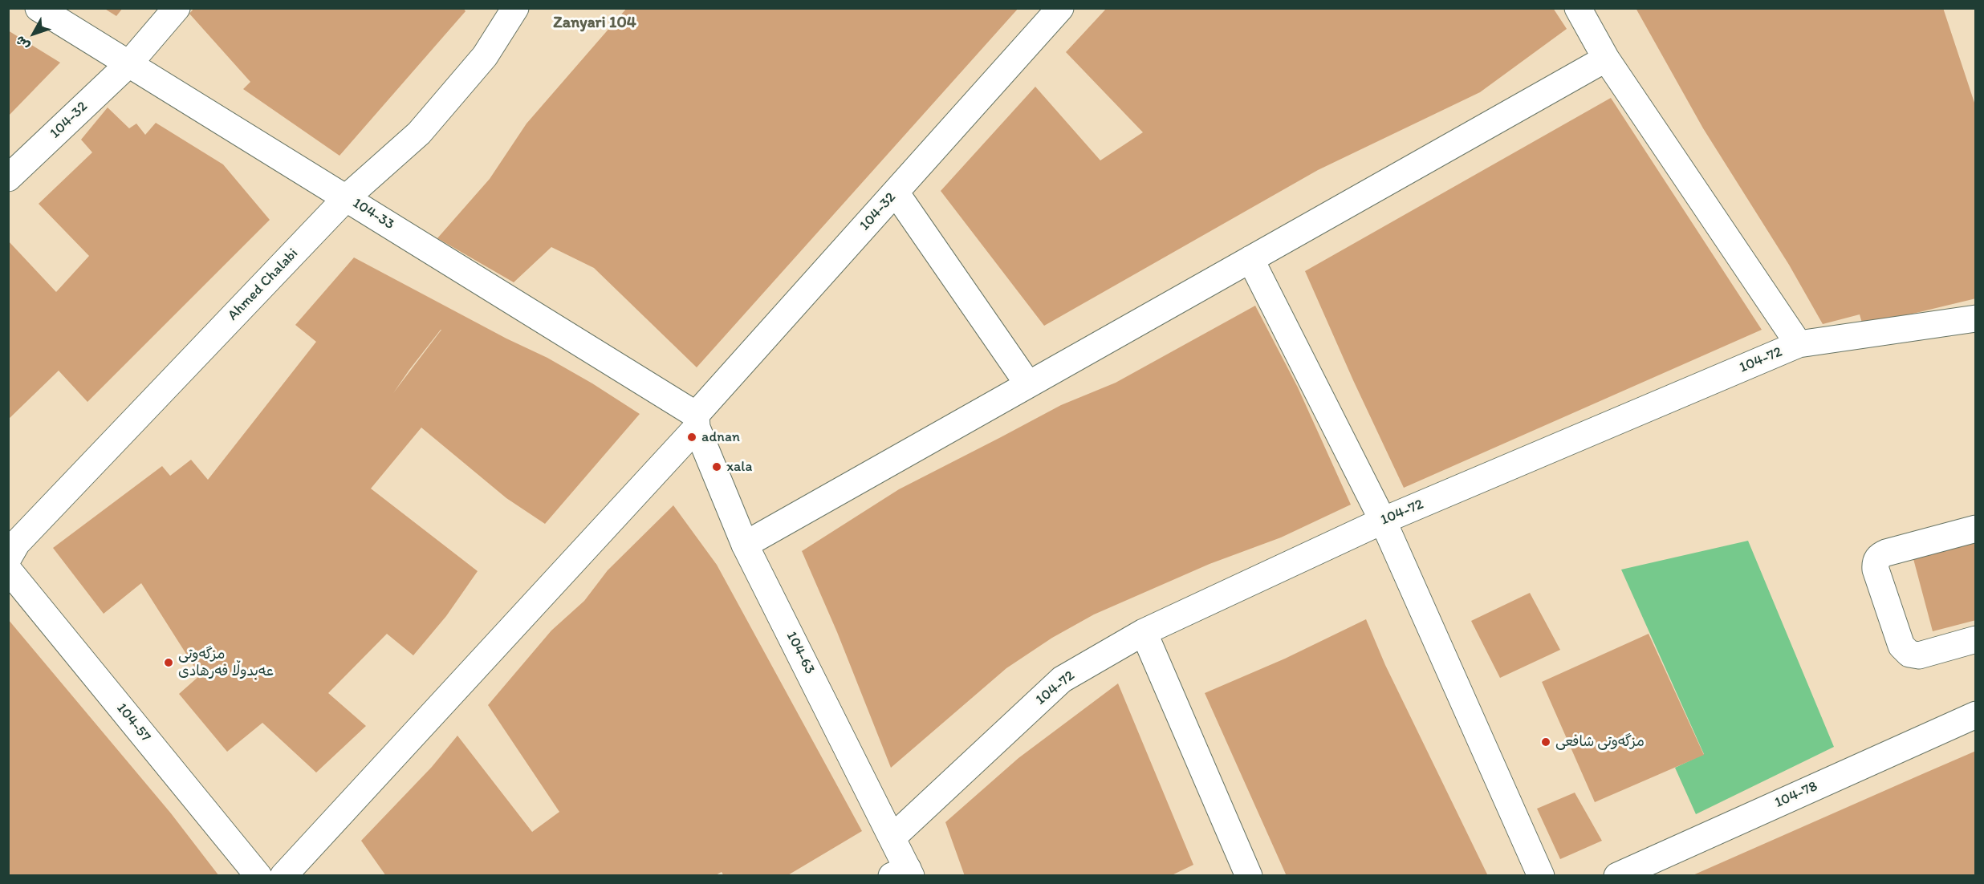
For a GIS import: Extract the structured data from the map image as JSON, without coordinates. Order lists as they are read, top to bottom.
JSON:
{
  "streets": {
    "street": [
      "104-32",
      "104-33",
      "Ahmed Chalabi",
      "104-72",
      "104-63",
      "104-57",
      "104-78"
    ]
  },
  "crossings": [
    ["104-32", "104-33"],
    ["104-32", "104-63"],
    ["104-33", "Ahmed Chalabi"],
    ["104-33", "104-63"],
    ["104-72", "104-63"]
  ],
  "districts": ["Zanyari 104"],
  "places": [
    "adnan",
    "xala",
    "مزگەوتی عەبدوڵا فەرهادی",
    "مزگەوتی شافعی"
  ],
  "north": "bottom left"
}
